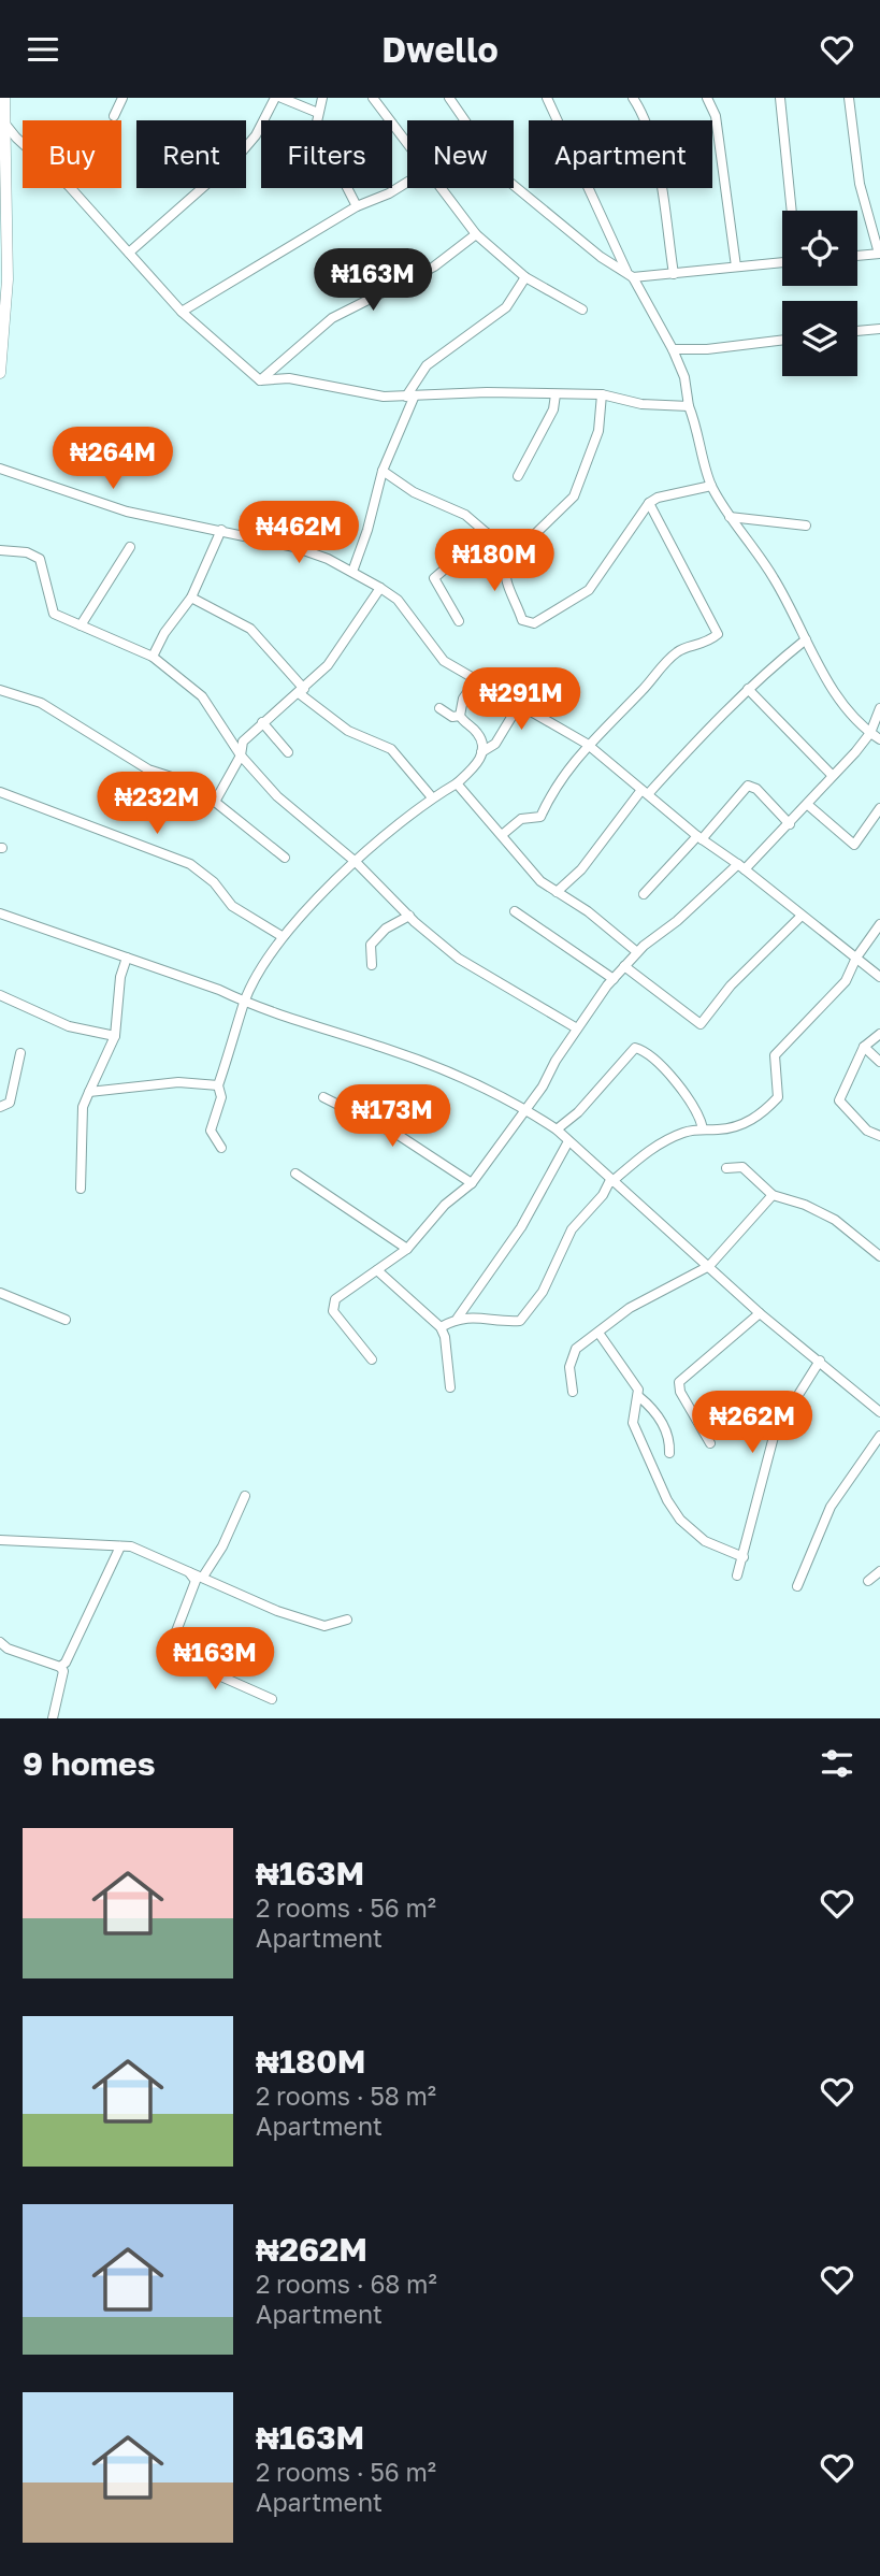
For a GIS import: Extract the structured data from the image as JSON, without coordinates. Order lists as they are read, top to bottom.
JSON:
{
  "page": {
    "header": "Dwello",
    "chip": [
      "Buy",
      "Rent",
      "Filters",
      "New",
      "Apartment"
    ],
    "price": [
      "₦163M",
      "₦264M",
      "₦462M",
      "₦180M",
      "₦291M",
      "₦232M",
      "₦173M",
      "₦262M",
      "₦163M"
    ],
    "heading": "9 homes",
    "list": [
      {
        "name": "₦163M",
        "note": "2 rooms · 56 m² · Apartment"
      },
      {
        "name": "₦180M",
        "note": "2 rooms · 58 m² · Apartment"
      },
      {
        "name": "₦262M",
        "note": "2 rooms · 68 m² · Apartment"
      },
      {
        "name": "₦163M",
        "note": "2 rooms · 56 m² · Apartment"
      }
    ]
  }
}
